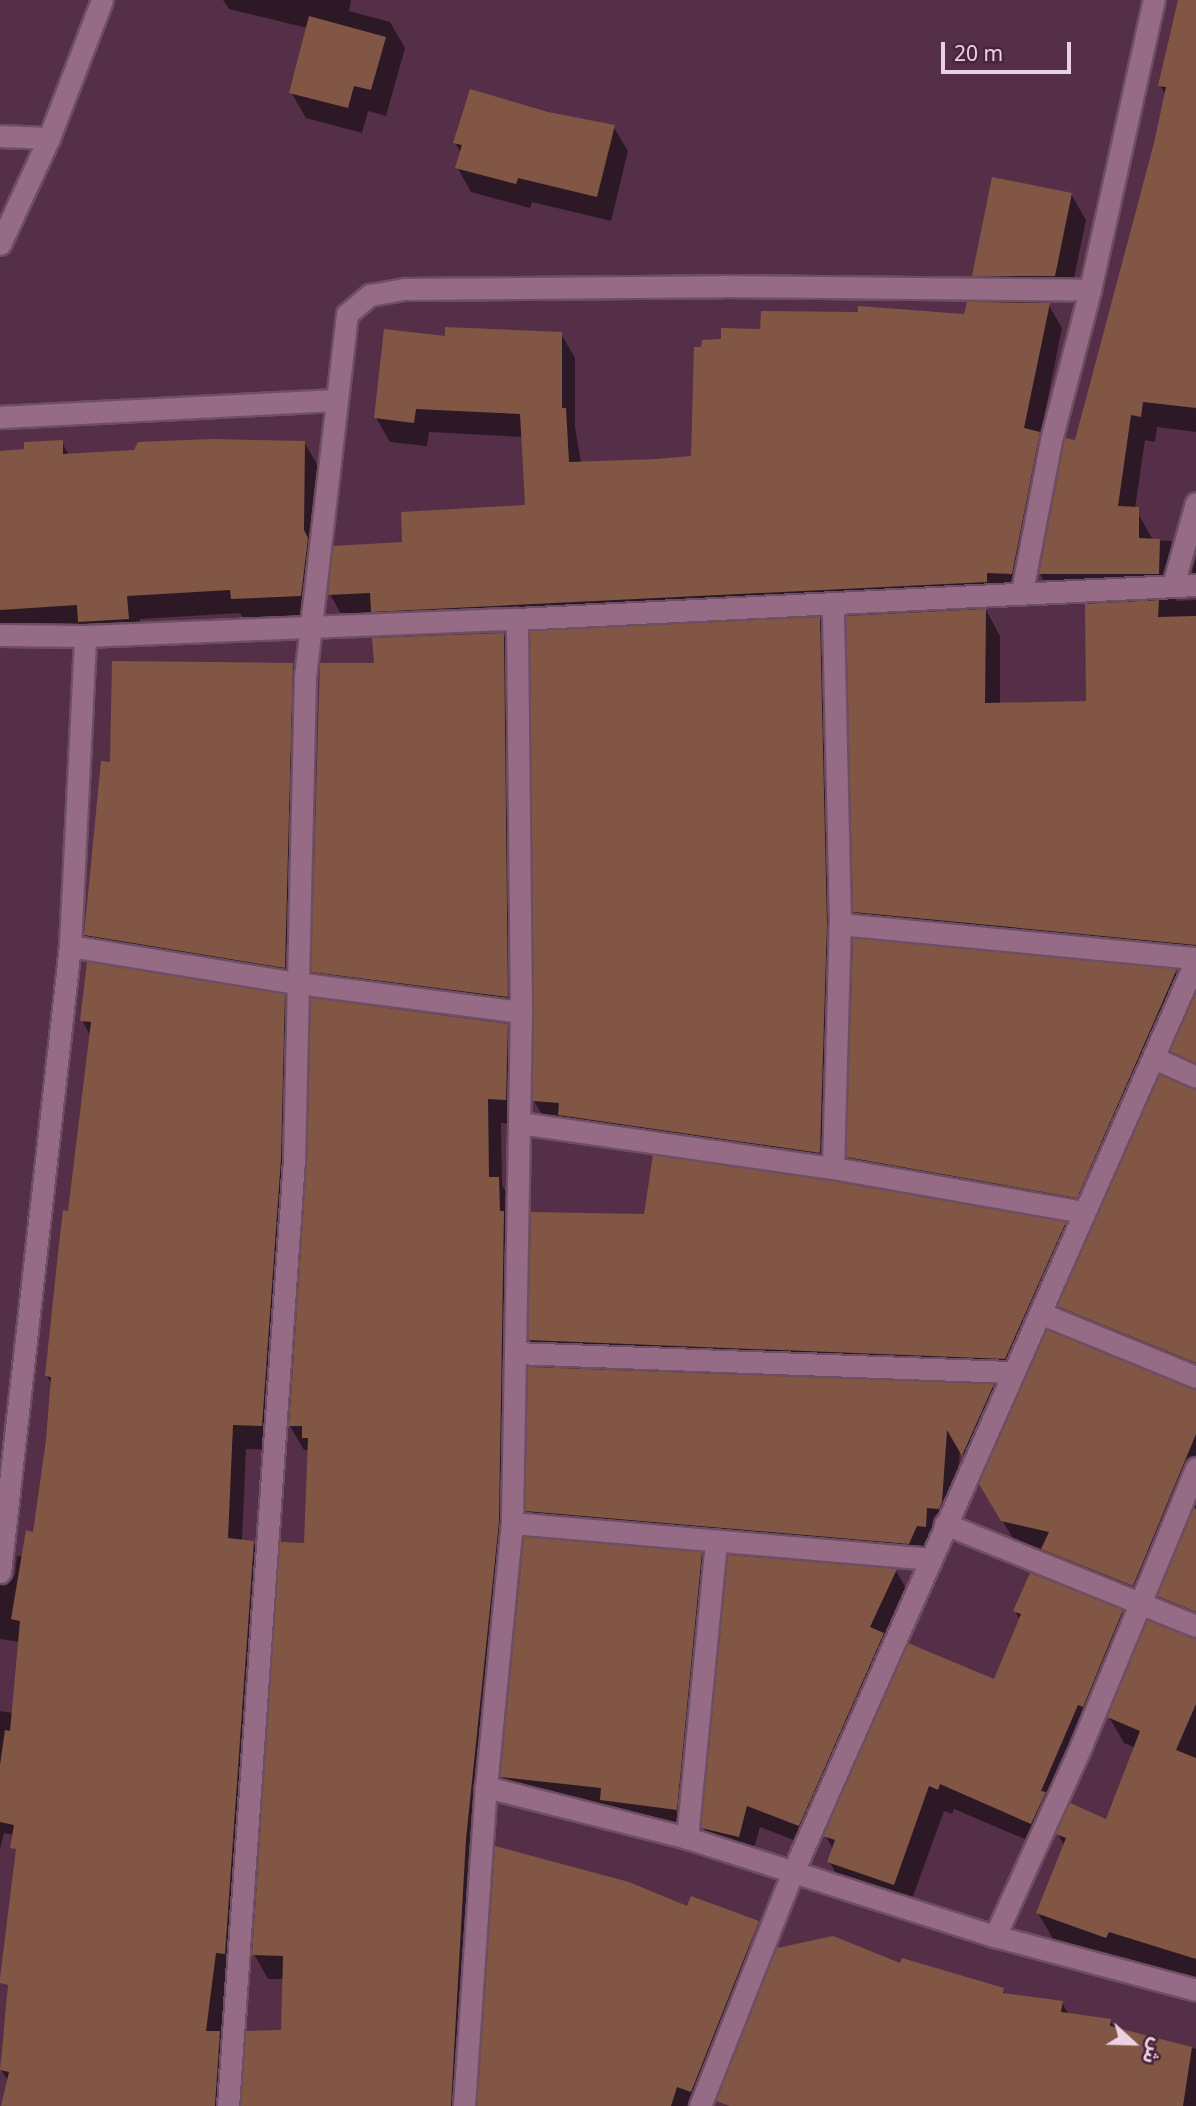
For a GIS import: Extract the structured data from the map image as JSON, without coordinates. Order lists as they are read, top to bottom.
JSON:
{
  "scale_bar": "20 m",
  "north": "right"
}
